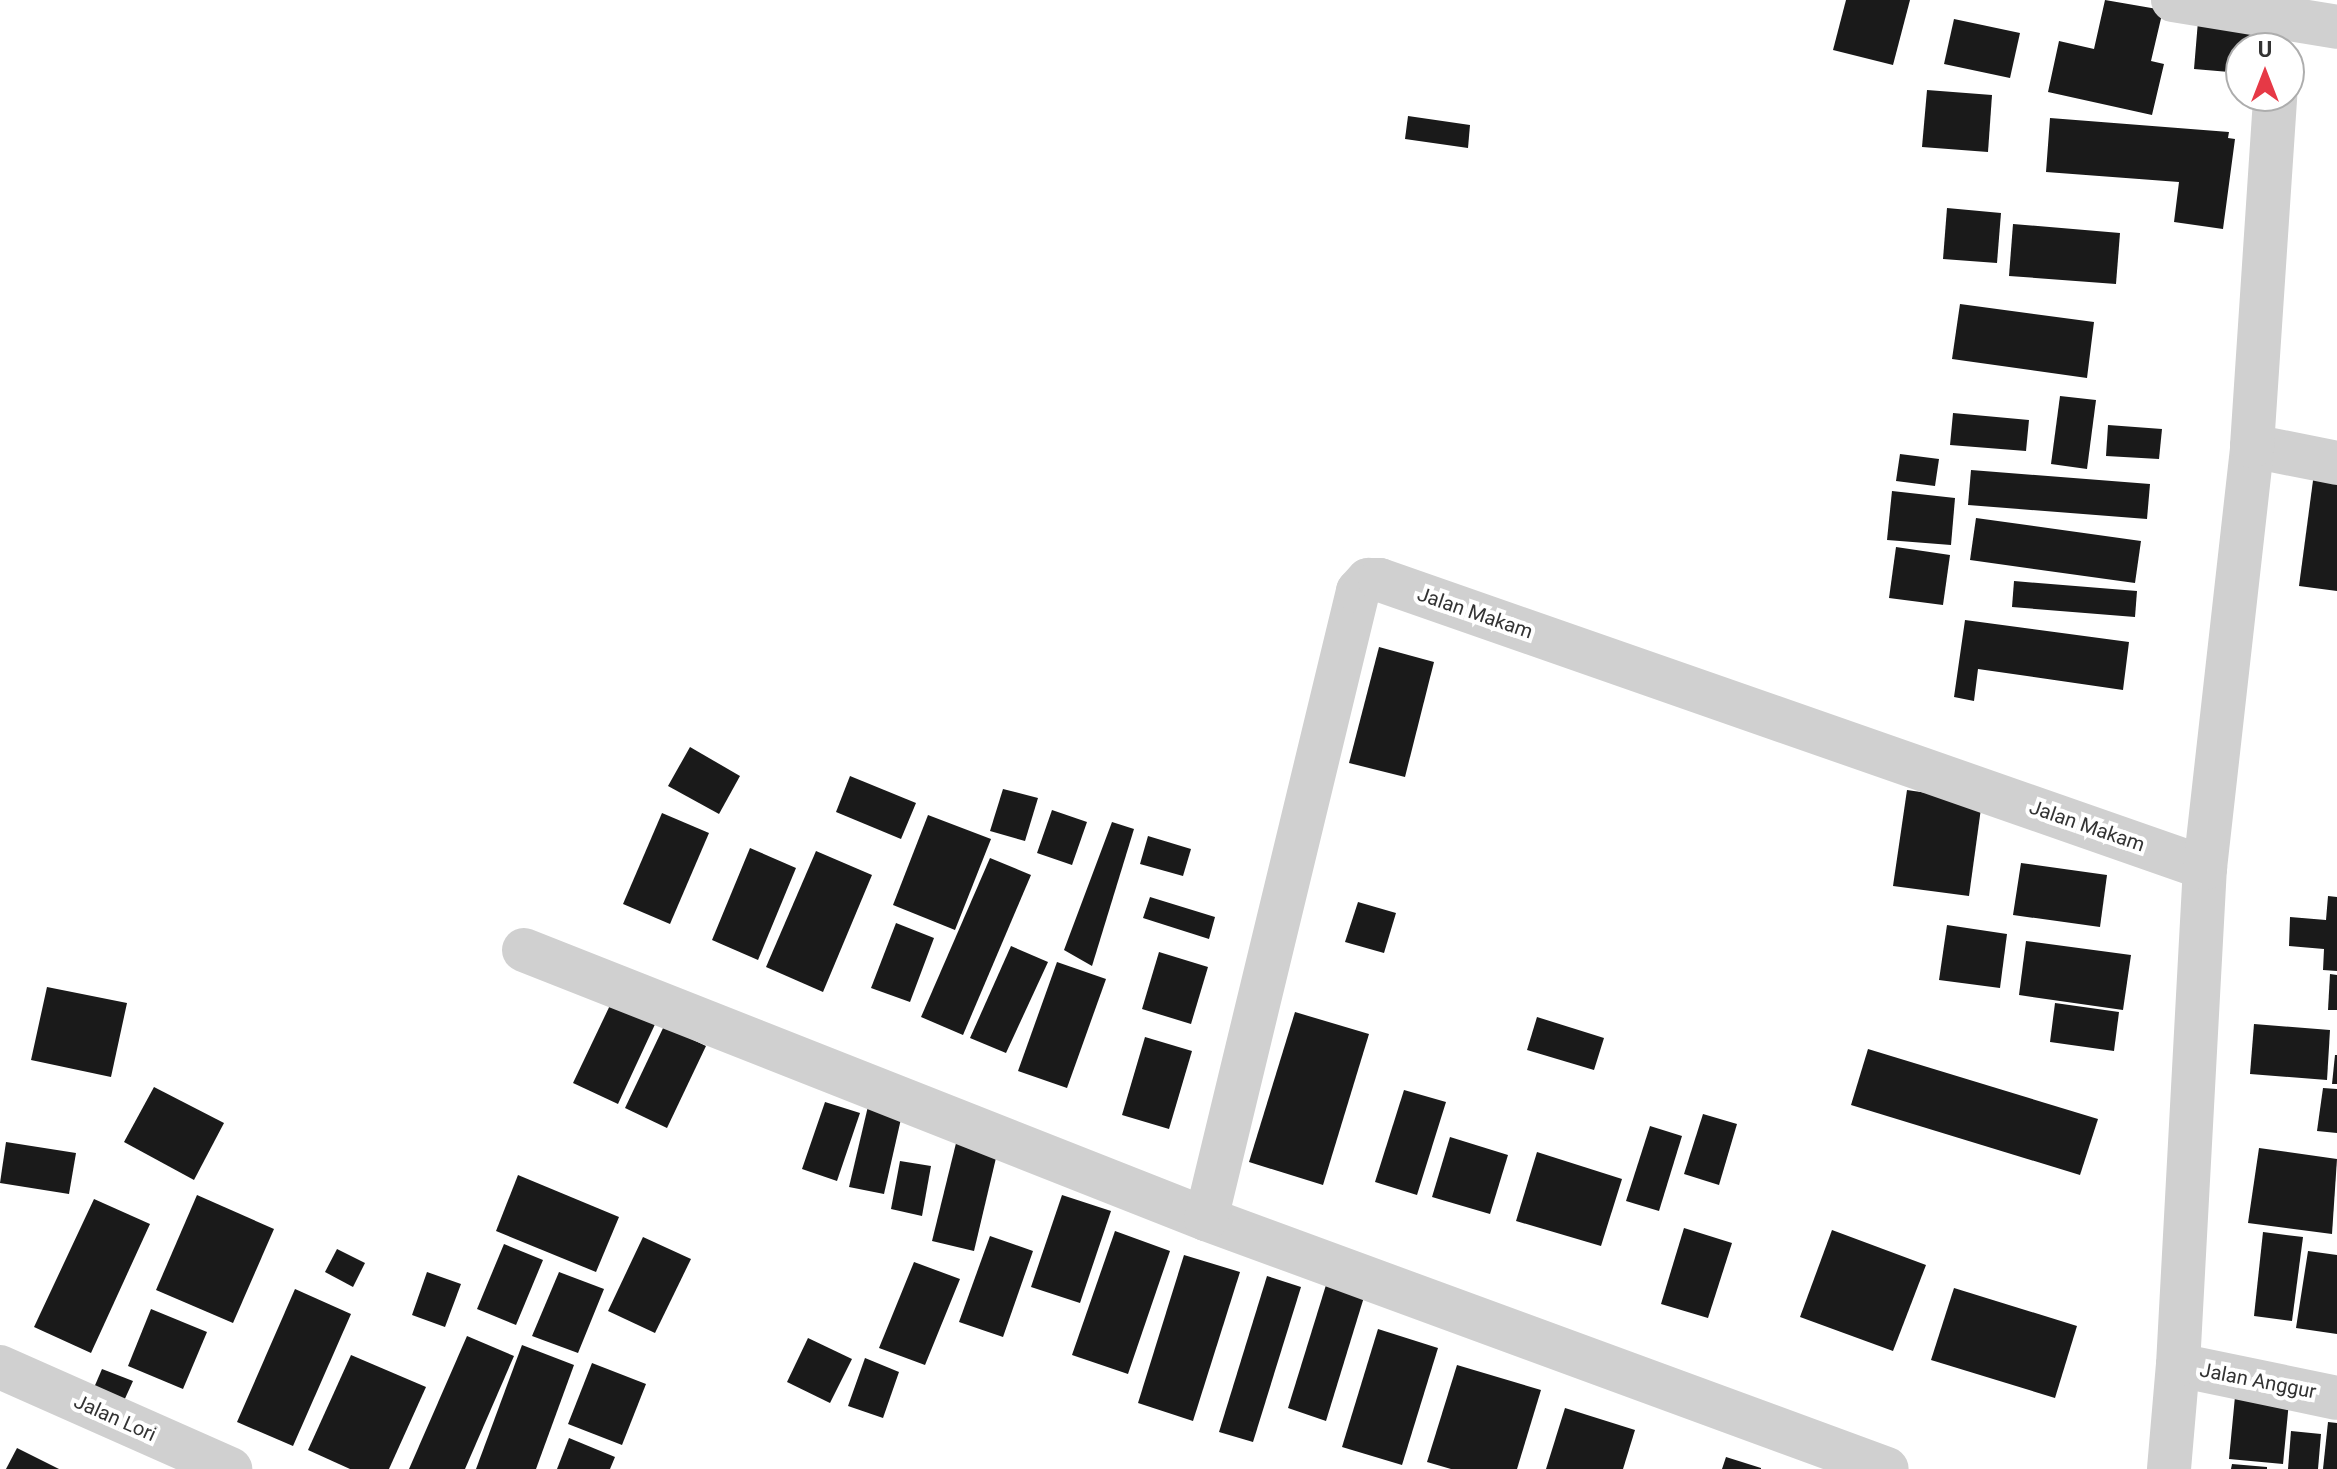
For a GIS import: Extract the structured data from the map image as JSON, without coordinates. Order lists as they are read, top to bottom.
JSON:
{
  "streets": {
    "street": ["Jalan Makam", "Jalan Anggur", "Jalan Lori"]
  },
  "north": "top"
}
